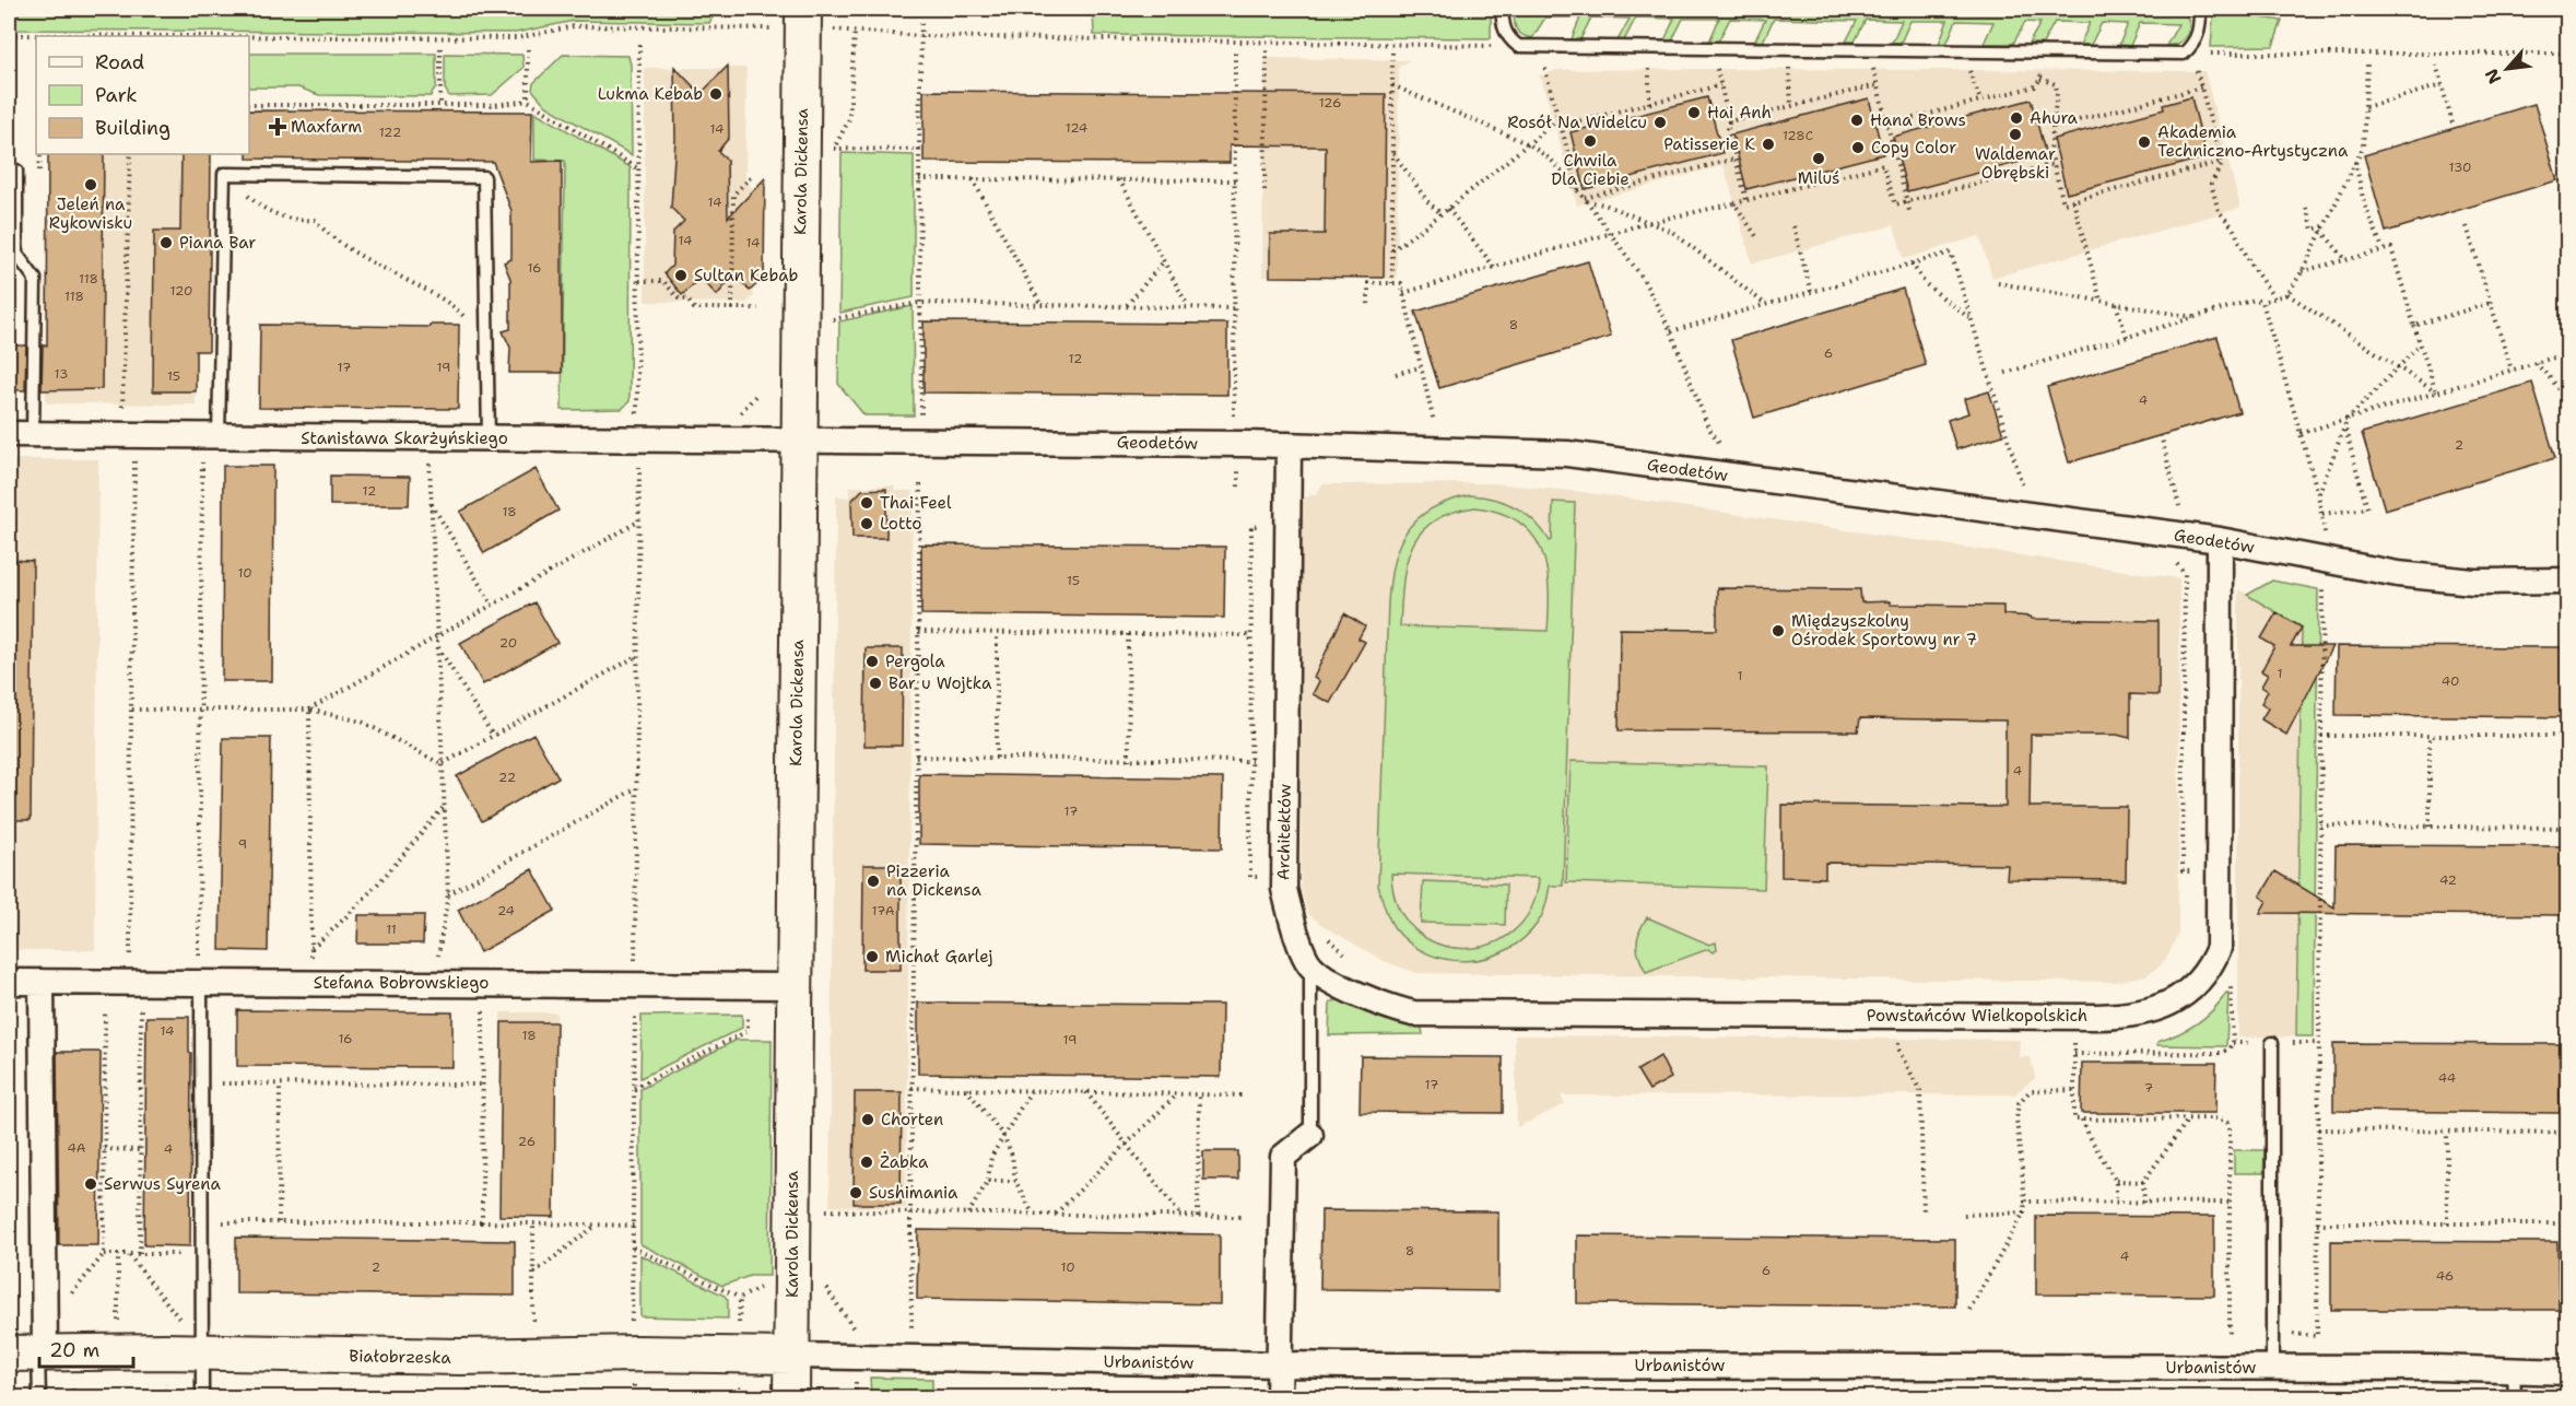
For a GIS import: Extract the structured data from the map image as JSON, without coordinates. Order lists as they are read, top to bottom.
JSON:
{
  "streets": {
    "street": [
      "Karola Dickensa",
      "Stanisława Skarżyńskiego",
      "Geodetów",
      "Architektów",
      "Stefana Bobrowskiego",
      "Powstańców Wielkopolskich",
      "Białobrzeska",
      "Urbanistów"
    ]
  },
  "crossings": [
    ["Karola Dickensa", "Stanisława Skarżyńskiego"],
    ["Karola Dickensa", "Geodetów"],
    ["Karola Dickensa", "Stefana Bobrowskiego"],
    ["Karola Dickensa", "Białobrzeska"],
    ["Karola Dickensa", "Urbanistów"],
    ["Stanisława Skarżyńskiego", "Geodetów"],
    ["Geodetów", "Architektów"],
    ["Geodetów", "Powstańców Wielkopolskich"],
    ["Architektów", "Powstańców Wielkopolskich"],
    ["Architektów", "Urbanistów"],
    ["Białobrzeska", "Urbanistów"]
  ],
  "places": {
    "other": [
      "Lukma Kebab",
      "Hai Anh",
      "Ahura",
      "Hana Brows",
      "Rosół Na Widelcu",
      "Waldemar Obrębski",
      "Chwila Dla Ciebie",
      "Akademia Techniczno-Artystyczna",
      "Patisserie K",
      "Copy Color",
      "Miluś",
      "Jeleń na Rykowisku",
      "Piana Bar",
      "Sultan Kebab",
      "Thai Feel",
      "Lotto",
      "Międzyszkolny Ośrodek Sportowy nr 7",
      "Pergola",
      "Bar u Wojtka",
      "Pizzeria na Dickensa",
      "Michał Garlej",
      "Chorten",
      "Żabka",
      "Serwus Syrena",
      "Sushimania"
    ],
    "health": ["Maxfarm"]
  },
  "house_numbers": [
    "126",
    "124",
    "14",
    "122",
    "128C",
    "130",
    "14",
    "14",
    "14",
    "16",
    "118",
    "120",
    "118",
    "8",
    "6",
    "12",
    "17",
    "19",
    "13",
    "15",
    "4",
    "2",
    "12",
    "18",
    "10",
    "15",
    "20",
    "1",
    "1",
    "40",
    "4",
    "22",
    "17",
    "9",
    "42",
    "24",
    "17A",
    "11",
    "14",
    "18",
    "16",
    "19",
    "44",
    "17",
    "7",
    "26",
    "4A",
    "4",
    "8",
    "4",
    "2",
    "10",
    "6",
    "46"
  ],
  "legend": ["Road", "Park", "Building"],
  "scale_bar": "20 m",
  "north": "bottom left"
}
